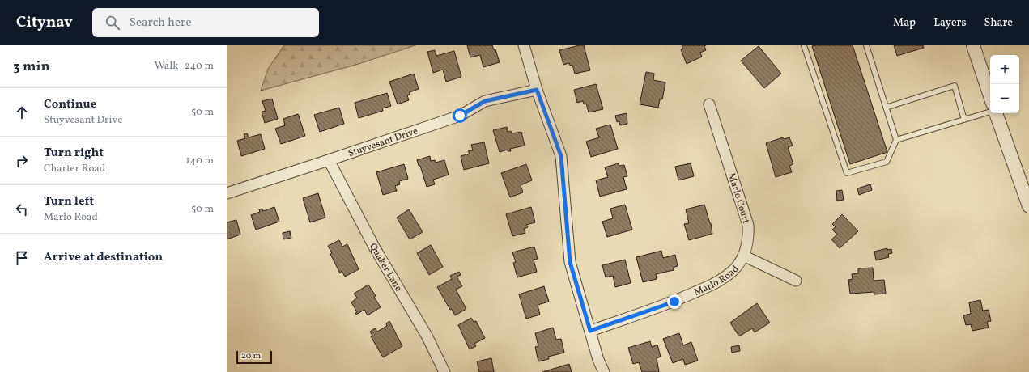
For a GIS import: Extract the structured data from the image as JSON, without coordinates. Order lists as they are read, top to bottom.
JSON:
{
  "streets": {
    "street": [
      "Stuyvesant Drive",
      "Marlo Court",
      "Quaker Lane",
      "Marlo Road"
    ]
  },
  "crossings": [
    ["Stuyvesant Drive", "Quaker Lane"],
    ["Marlo Court", "Marlo Road"]
  ],
  "scale_bar": "20 m",
  "page": {
    "header": "Citynav",
    "search": "Search here",
    "nav": ["Map", "Layers", "Share"],
    "heading": ["3 min", "Walk · 240 m"],
    "map_buttons": ["+", "−"],
    "list": [
      ["Continue", "Stuyvesant Drive", "50 m"],
      ["Turn right", "Charter Road", "140 m"],
      ["Turn left", "Marlo Road", "50 m"],
      "Arrive at destination"
    ],
    "scale": "20 m"
  }
}
